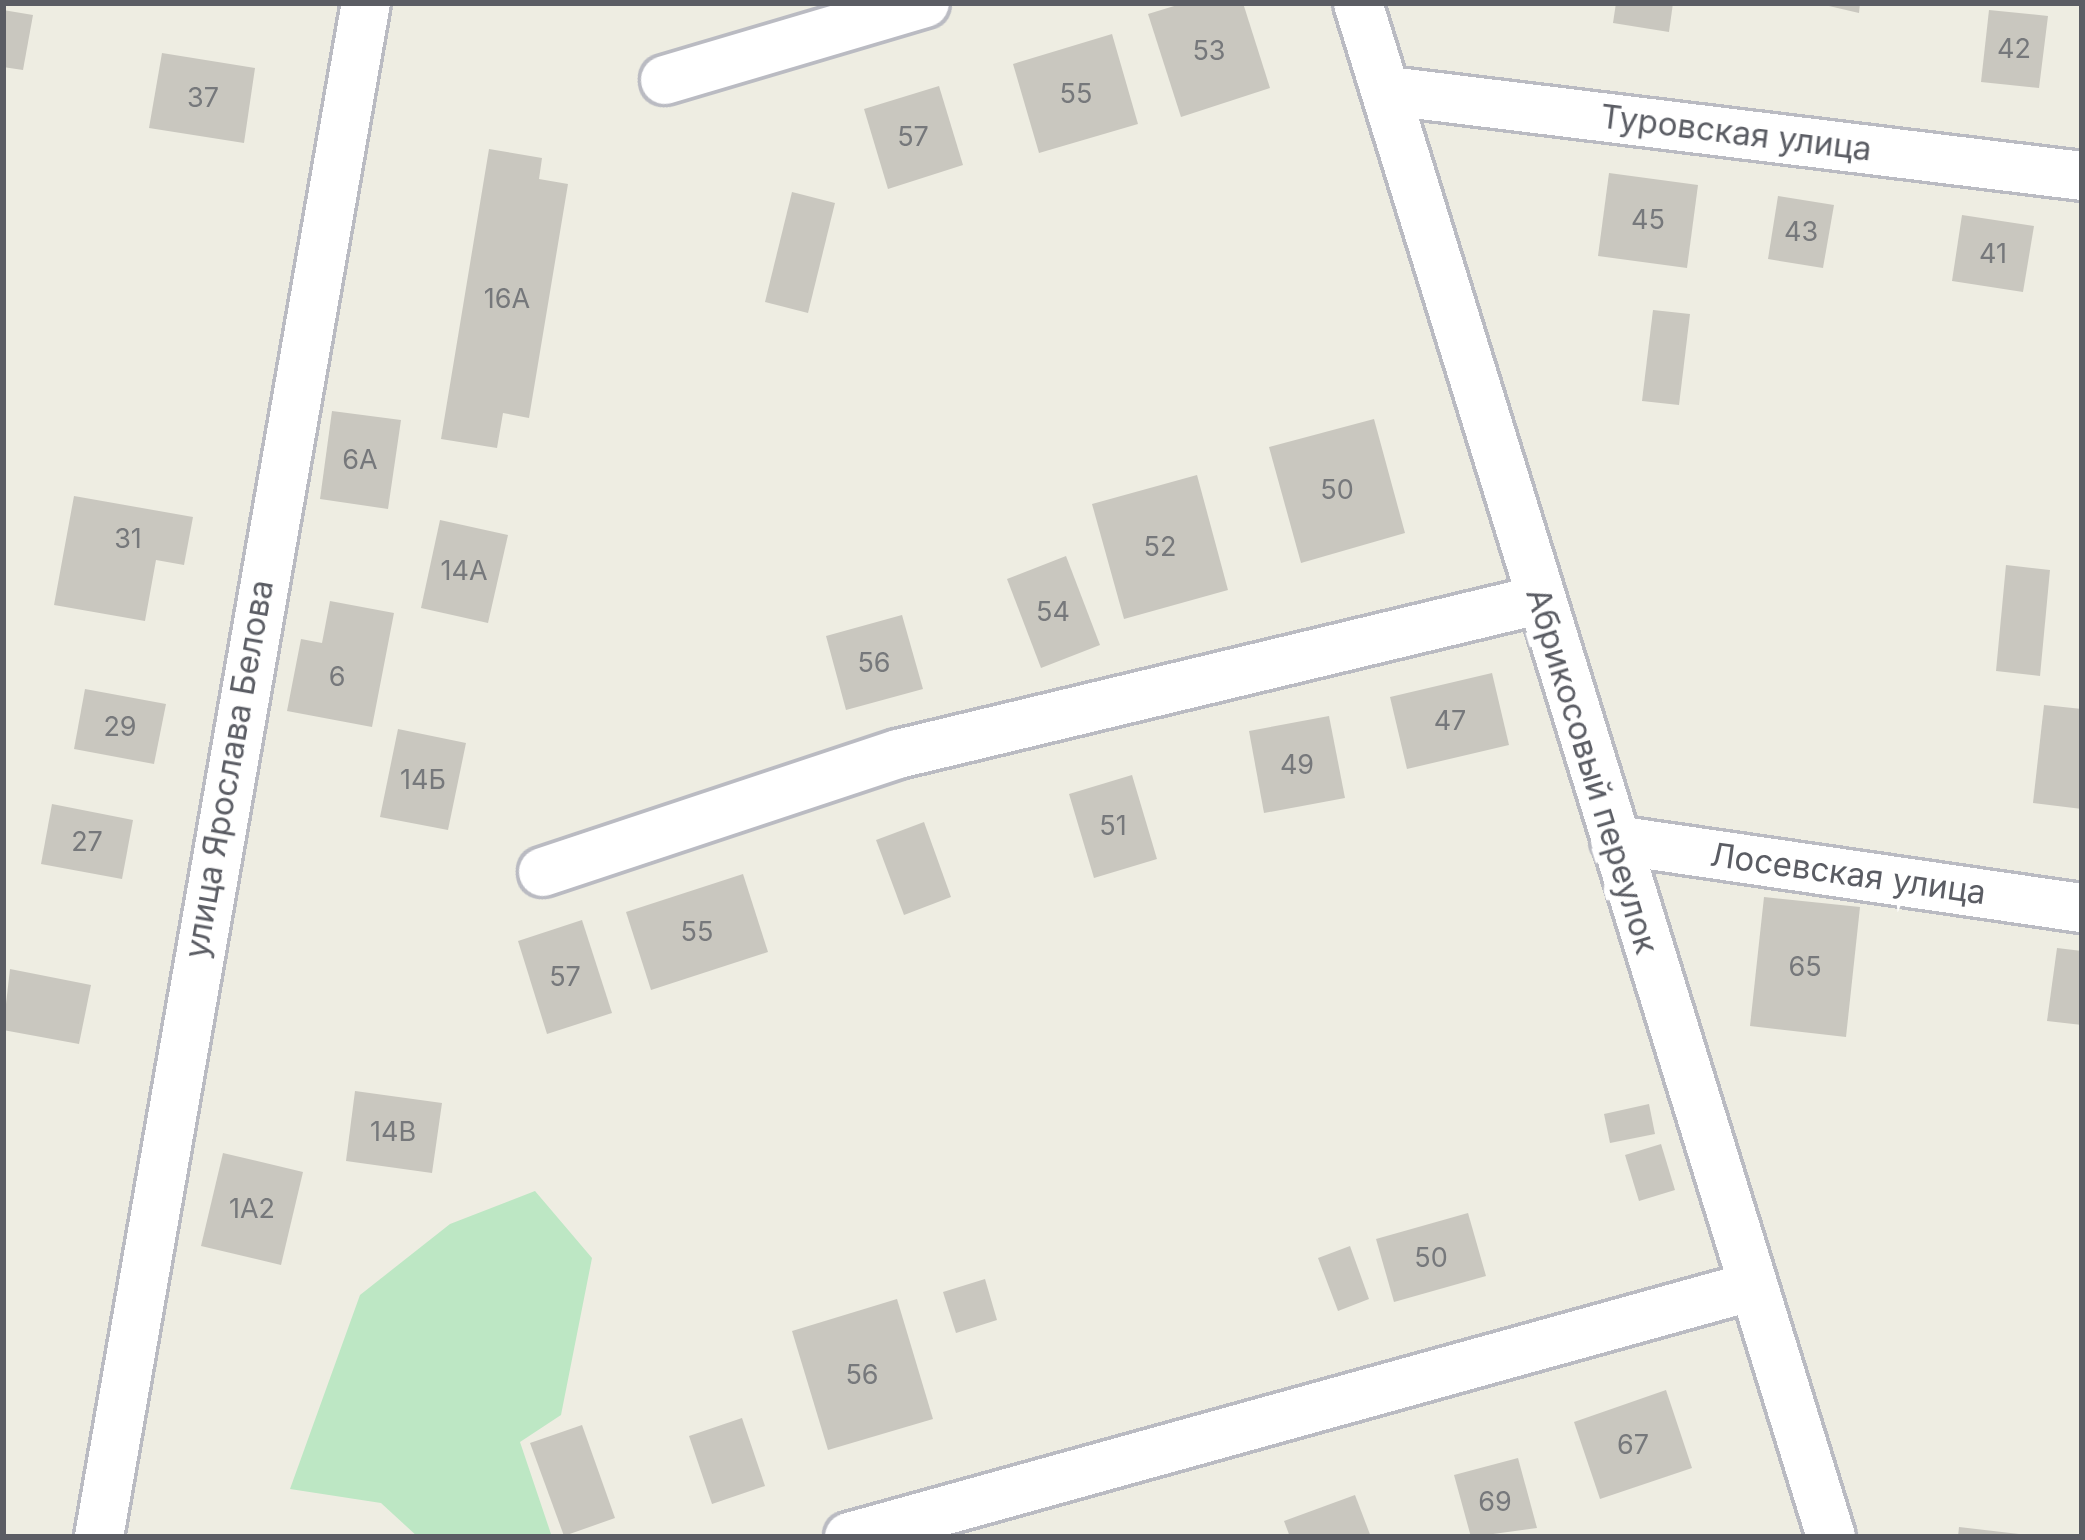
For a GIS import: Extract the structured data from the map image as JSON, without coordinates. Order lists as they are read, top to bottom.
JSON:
{
  "streets": {
    "street": [
      "Туровская улица",
      "улица Ярослава Белова",
      "Абрикосовый переулок",
      "Лосевская улица"
    ]
  },
  "crossings": [
    ["Туровская улица", "Абрикосовый переулок"],
    ["Абрикосовый переулок", "Лосевская улица"]
  ],
  "house_numbers": [
    "42",
    "53",
    "55",
    "37",
    "57",
    "45",
    "43",
    "41",
    "16А",
    "6А",
    "50",
    "31",
    "52",
    "14А",
    "54",
    "56",
    "6",
    "47",
    "29",
    "49",
    "14Б",
    "51",
    "27",
    "55",
    "65",
    "57",
    "14В",
    "1А2",
    "50",
    "56",
    "67",
    "69"
  ]
}
